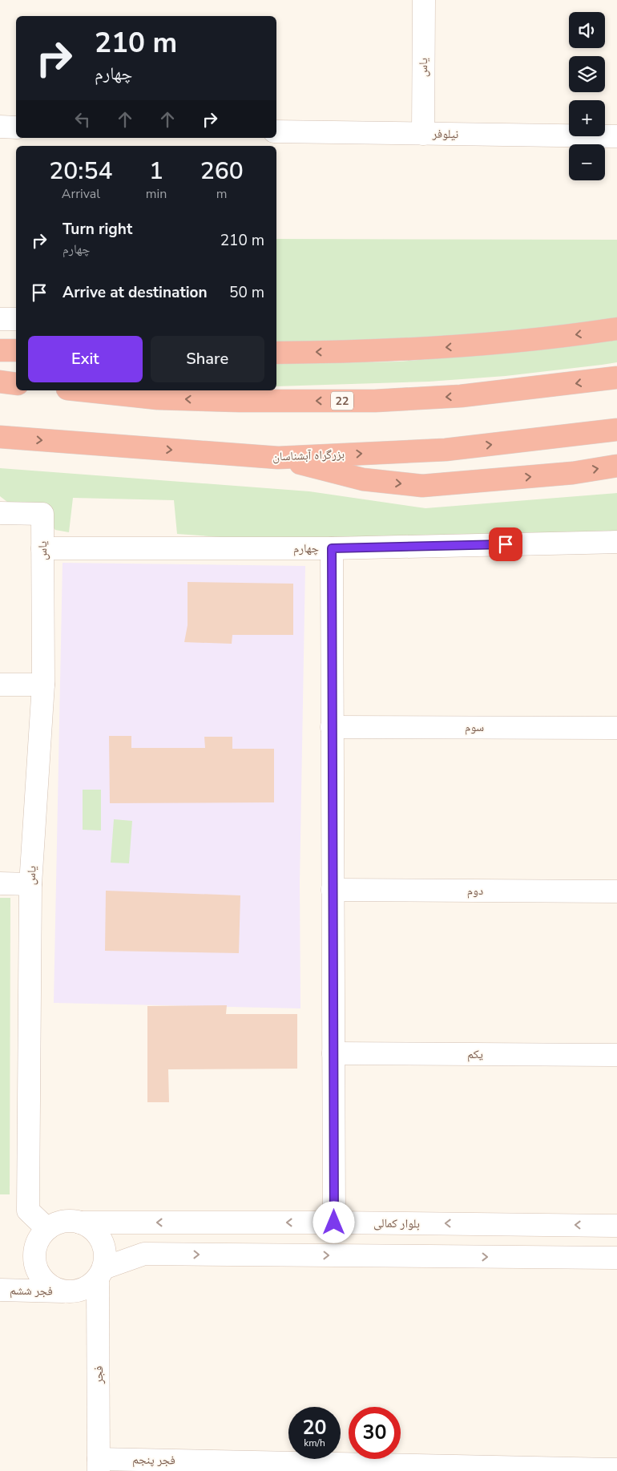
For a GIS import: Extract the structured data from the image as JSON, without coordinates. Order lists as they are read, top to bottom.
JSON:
{
  "streets": {
    "highway": ["22", "بزرگراه آبشناسان"],
    "street": [
      "یاس",
      "نیلوفر",
      "چهارم",
      "سوم",
      "دوم",
      "یکم",
      "بلوار کمالی",
      "فجر ششم",
      "فجر",
      "فجر پنجم"
    ]
  },
  "crossings": [
    ["یاس", "نیلوفر"],
    ["یاس", "چهارم"],
    ["یاس", "بلوار کمالی"],
    ["یاس", "فجر ششم"],
    ["یاس", "فجر"],
    ["بلوار کمالی", "فجر ششم"],
    ["بلوار کمالی", "فجر"],
    ["فجر ششم", "فجر"],
    ["فجر", "فجر پنجم"]
  ],
  "page": {
    "map_buttons": ["+", "−"],
    "turn": ["210 m", "چهارم"],
    "eta": [
      "20:54",
      "Arrival",
      "1",
      "min",
      "260",
      "m"
    ],
    "list": [
      {
        "name": "Turn right",
        "note": "چهارم",
        "value": "210 m"
      },
      {
        "name": "Arrive at destination",
        "value": "50 m"
      }
    ],
    "buttons": ["Exit", "Share"],
    "speed": "20 km/h",
    "limit": "30"
  }
}
